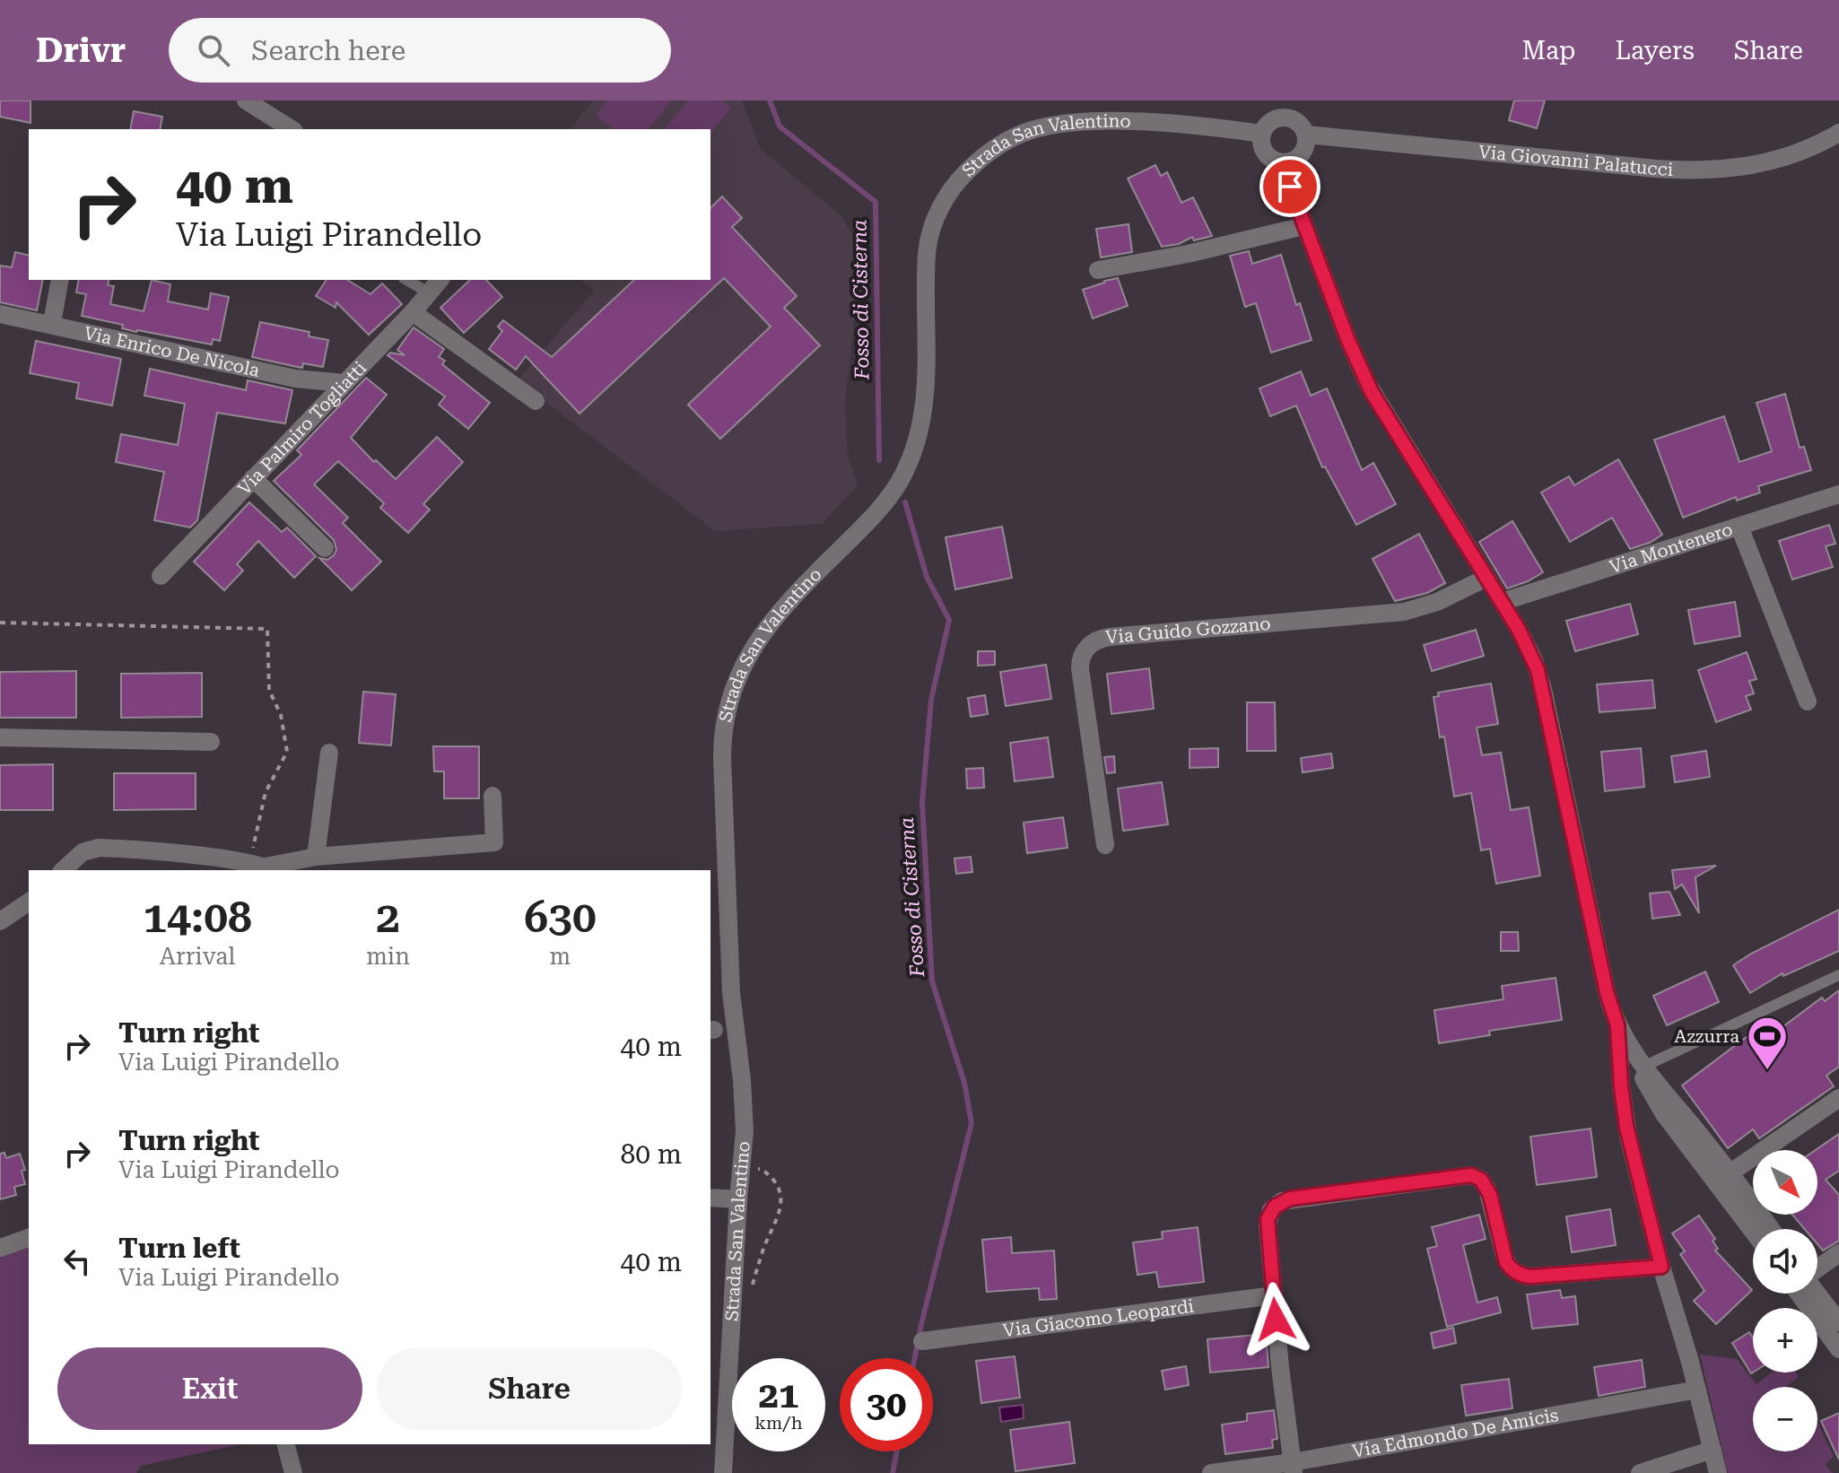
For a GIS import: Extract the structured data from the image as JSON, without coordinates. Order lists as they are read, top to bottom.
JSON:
{
  "streets": {
    "street": [
      "Strada San Valentino",
      "Via Giovanni Palatucci",
      "Via Enrico De Nicola",
      "Via Palmiro Togliatti",
      "Via Montenero",
      "Via Guido Gozzano",
      "Via Giacomo Leopardi",
      "Via Edmondo De Amicis"
    ]
  },
  "crossings": [
    ["Strada San Valentino", "Via Giovanni Palatucci"],
    ["Via Enrico De Nicola", "Via Palmiro Togliatti"]
  ],
  "water": ["Fosso di Cisterna"],
  "places": {
    "sports": ["Azzurra"]
  },
  "north": "bottom right",
  "page": {
    "header": "Drivr",
    "search": "Search here",
    "nav": ["Map", "Layers", "Share"],
    "turn": ["40 m", "Via Luigi Pirandello"],
    "eta": [
      "14:08",
      "Arrival",
      "2",
      "min",
      "630",
      "m"
    ],
    "list": [
      {
        "name": "Turn right",
        "note": "Via Luigi Pirandello",
        "value": "40 m"
      },
      {
        "name": "Turn right",
        "note": "Via Luigi Pirandello",
        "value": "80 m"
      },
      {
        "name": "Turn left",
        "note": "Via Luigi Pirandello",
        "value": "40 m"
      }
    ],
    "map_buttons": ["+", "−"],
    "buttons": ["Exit", "Share"],
    "speed": "21 km/h",
    "limit": "30"
  }
}
